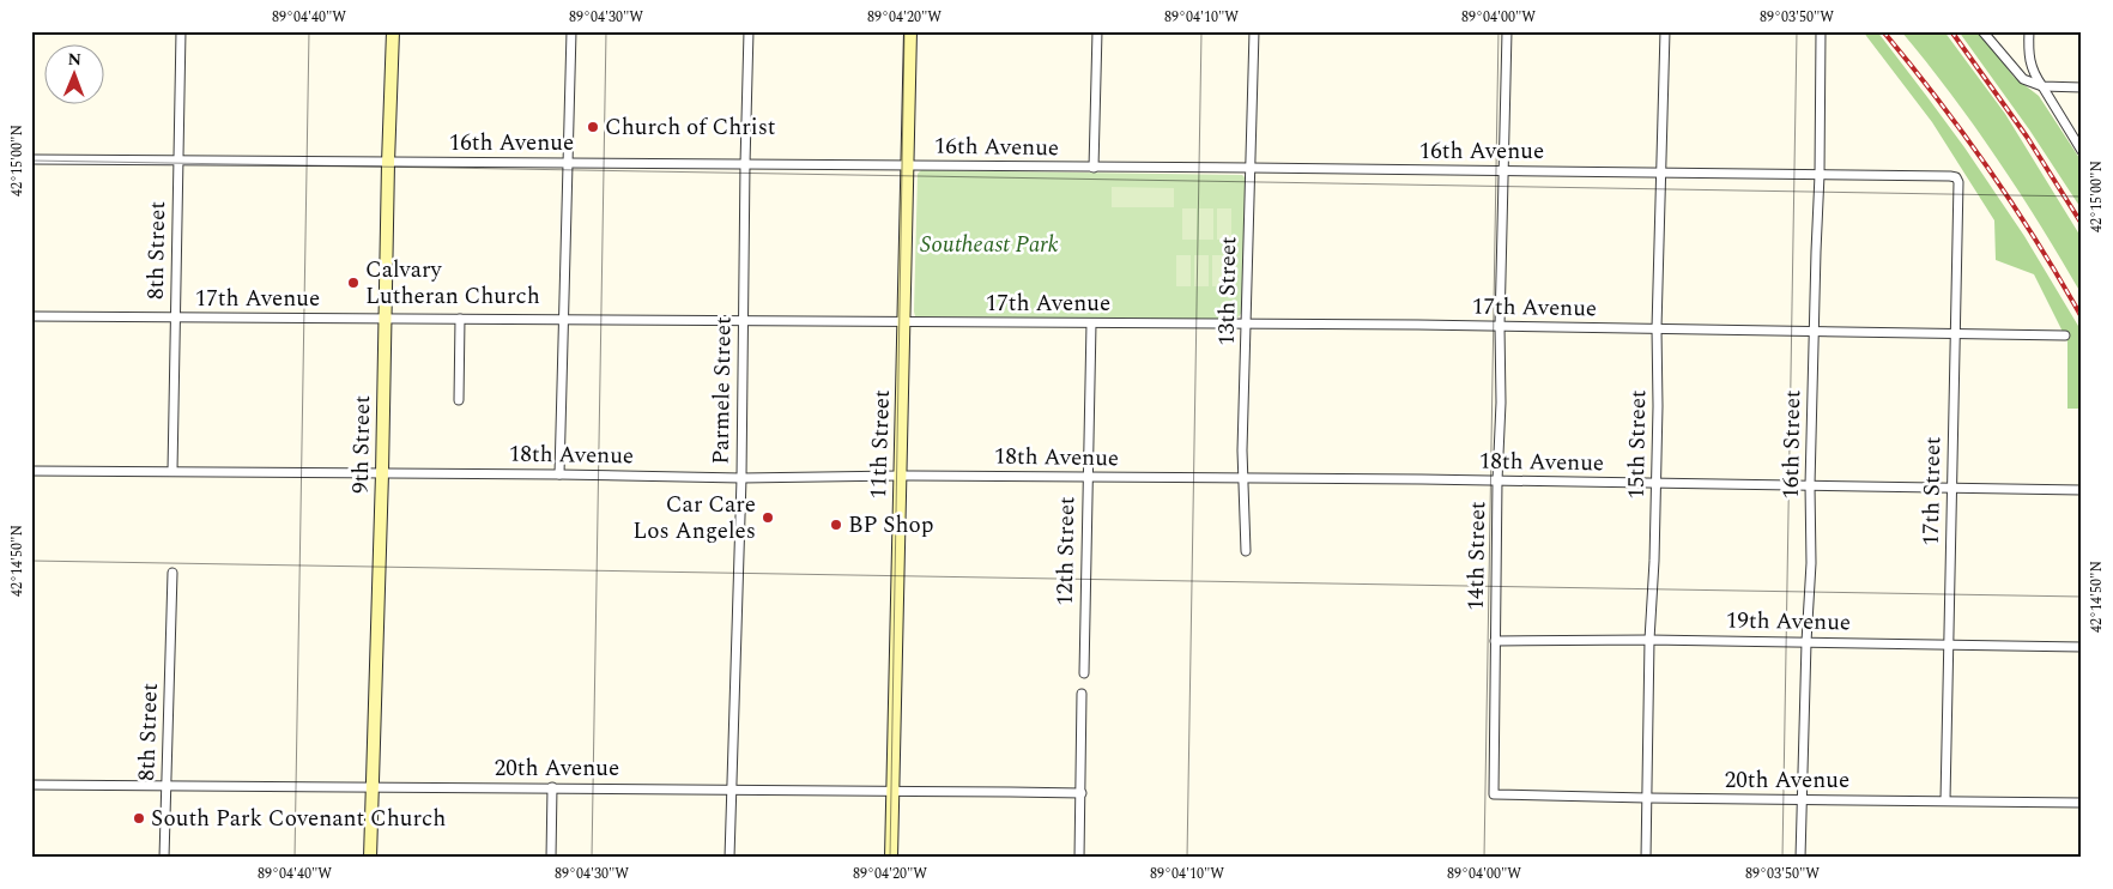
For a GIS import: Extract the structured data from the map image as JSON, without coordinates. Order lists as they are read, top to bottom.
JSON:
{
  "streets": {
    "street": [
      "16th Avenue",
      "8th Street",
      "13th Street",
      "17th Avenue",
      "Parmele Street",
      "9th Street",
      "11th Street",
      "15th Street",
      "16th Street",
      "18th Avenue",
      "17th Street",
      "12th Street",
      "14th Street",
      "19th Avenue",
      "20th Avenue"
    ]
  },
  "crossings": [
    ["16th Avenue", "8th Street"],
    ["16th Avenue", "13th Street"],
    ["16th Avenue", "Parmele Street"],
    ["16th Avenue", "9th Street"],
    ["16th Avenue", "11th Street"],
    ["16th Avenue", "15th Street"],
    ["16th Avenue", "16th Street"],
    ["16th Avenue", "17th Street"],
    ["16th Avenue", "14th Street"],
    ["8th Street", "17th Avenue"],
    ["8th Street", "18th Avenue"],
    ["8th Street", "20th Avenue"],
    ["13th Street", "17th Avenue"],
    ["13th Street", "18th Avenue"],
    ["17th Avenue", "Parmele Street"],
    ["17th Avenue", "9th Street"],
    ["17th Avenue", "11th Street"],
    ["17th Avenue", "15th Street"],
    ["17th Avenue", "16th Street"],
    ["17th Avenue", "17th Street"],
    ["17th Avenue", "12th Street"],
    ["17th Avenue", "14th Street"],
    ["Parmele Street", "18th Avenue"],
    ["Parmele Street", "20th Avenue"],
    ["9th Street", "18th Avenue"],
    ["9th Street", "20th Avenue"],
    ["11th Street", "18th Avenue"],
    ["11th Street", "20th Avenue"],
    ["15th Street", "18th Avenue"],
    ["15th Street", "19th Avenue"],
    ["15th Street", "20th Avenue"],
    ["16th Street", "18th Avenue"],
    ["16th Street", "19th Avenue"],
    ["16th Street", "20th Avenue"],
    ["18th Avenue", "17th Street"],
    ["18th Avenue", "12th Street"],
    ["18th Avenue", "14th Street"],
    ["17th Street", "19th Avenue"],
    ["17th Street", "20th Avenue"],
    ["14th Street", "19th Avenue"],
    ["14th Street", "20th Avenue"]
  ],
  "parks": ["Southeast Park"],
  "places": [
    "Church of Christ",
    "Calvary Lutheran Church",
    "Car Care Los Angeles",
    "BP Shop",
    "South Park Covenant Church"
  ],
  "north": "top",
  "coordinates": [
    "89°04'40\"W",
    "89°04'30\"W",
    "89°04'20\"W",
    "89°04'10\"W",
    "89°04'00\"W",
    "89°03'50\"W",
    "42°15'00\"N",
    "42°14'50\"N"
  ]
}
